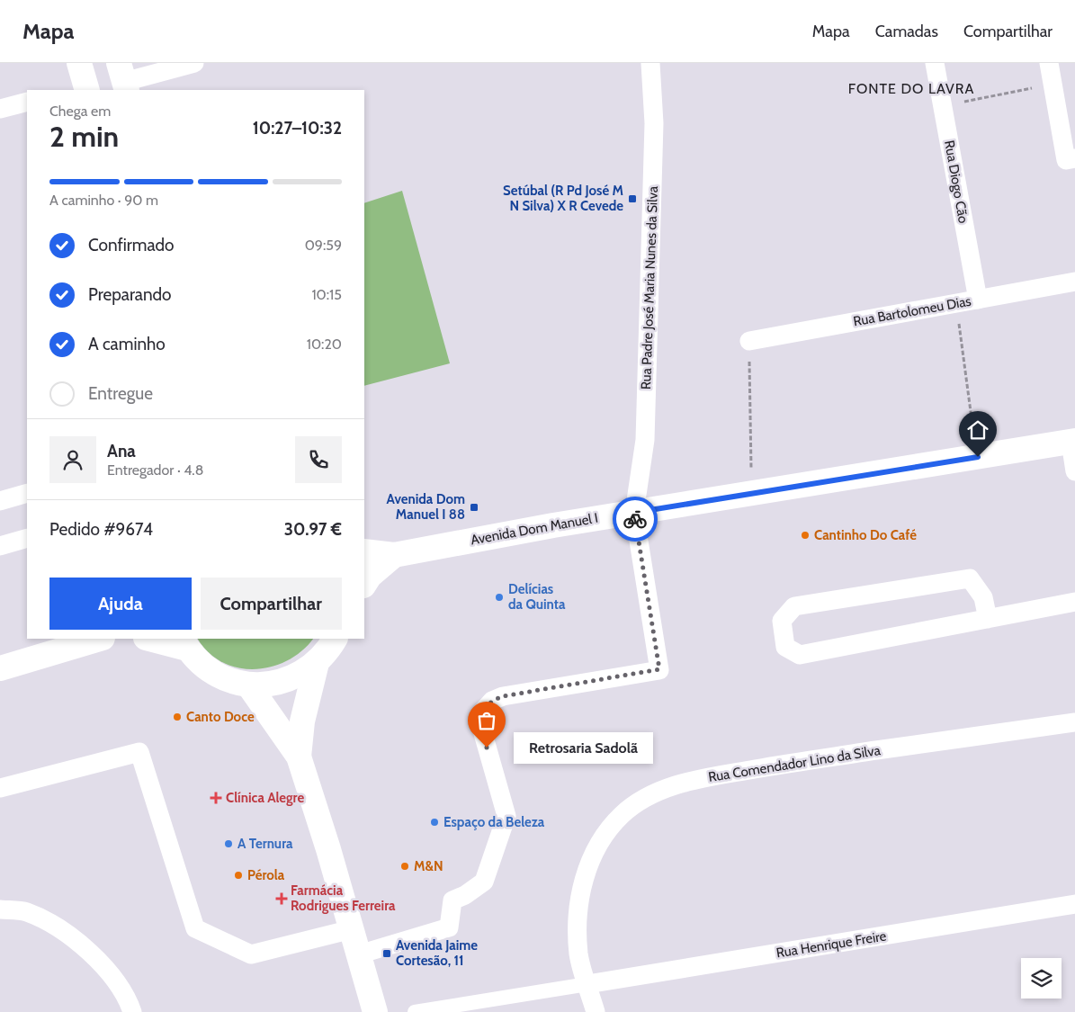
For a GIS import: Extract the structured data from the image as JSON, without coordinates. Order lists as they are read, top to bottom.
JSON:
{
  "streets": {
    "main road": ["Avenida Dom Manuel I"],
    "street": [
      "Rua Diogo Cão",
      "Rua Padre José Maria Nunes da Silva",
      "Rua Bartolomeu Dias",
      "Rua Comendador Lino da Silva",
      "Rua Henrique Freire"
    ]
  },
  "crossings": [
    ["Rua Diogo Cão", "Rua Bartolomeu Dias"],
    ["Rua Padre José Maria Nunes da Silva", "Avenida Dom Manuel I"],
    ["Rua Comendador Lino da Silva", "Rua Henrique Freire"]
  ],
  "districts": ["FONTE DO LAVRA"],
  "places": {
    "transit": ["Setúbal (R Pd José M N Silva) X R Cevede", "Avenida Dom Manuel I 88", "Avenida Jaime Cortesão, 11"],
    "other": [
      "Cantinho Do Café",
      "Delícias da Quinta",
      "Canto Doce",
      "Retrosaria Sadolã",
      "Espaço da Beleza",
      "A Ternura",
      "M&N",
      "Pérola"
    ],
    "health": ["Clínica Alegre", "Farmácia Rodrigues Ferreira"]
  },
  "page": {
    "header": "Mapa",
    "nav": ["Mapa", "Camadas", "Compartilhar"],
    "heading": ["2 min", "Chega em", "10:27–10:32"],
    "panel": [
      "Ana",
      "Entregador · 4.8",
      "Pedido #9674",
      "30.97 €"
    ],
    "bar": "A caminho · 90 m",
    "list": [
      ["Confirmado", "09:59"],
      ["Preparando", "10:15"],
      ["A caminho", "10:20"],
      "Entregue"
    ],
    "buttons": ["Ajuda", "Compartilhar"],
    "bubble": "Retrosaria Sadolã"
  }
}
